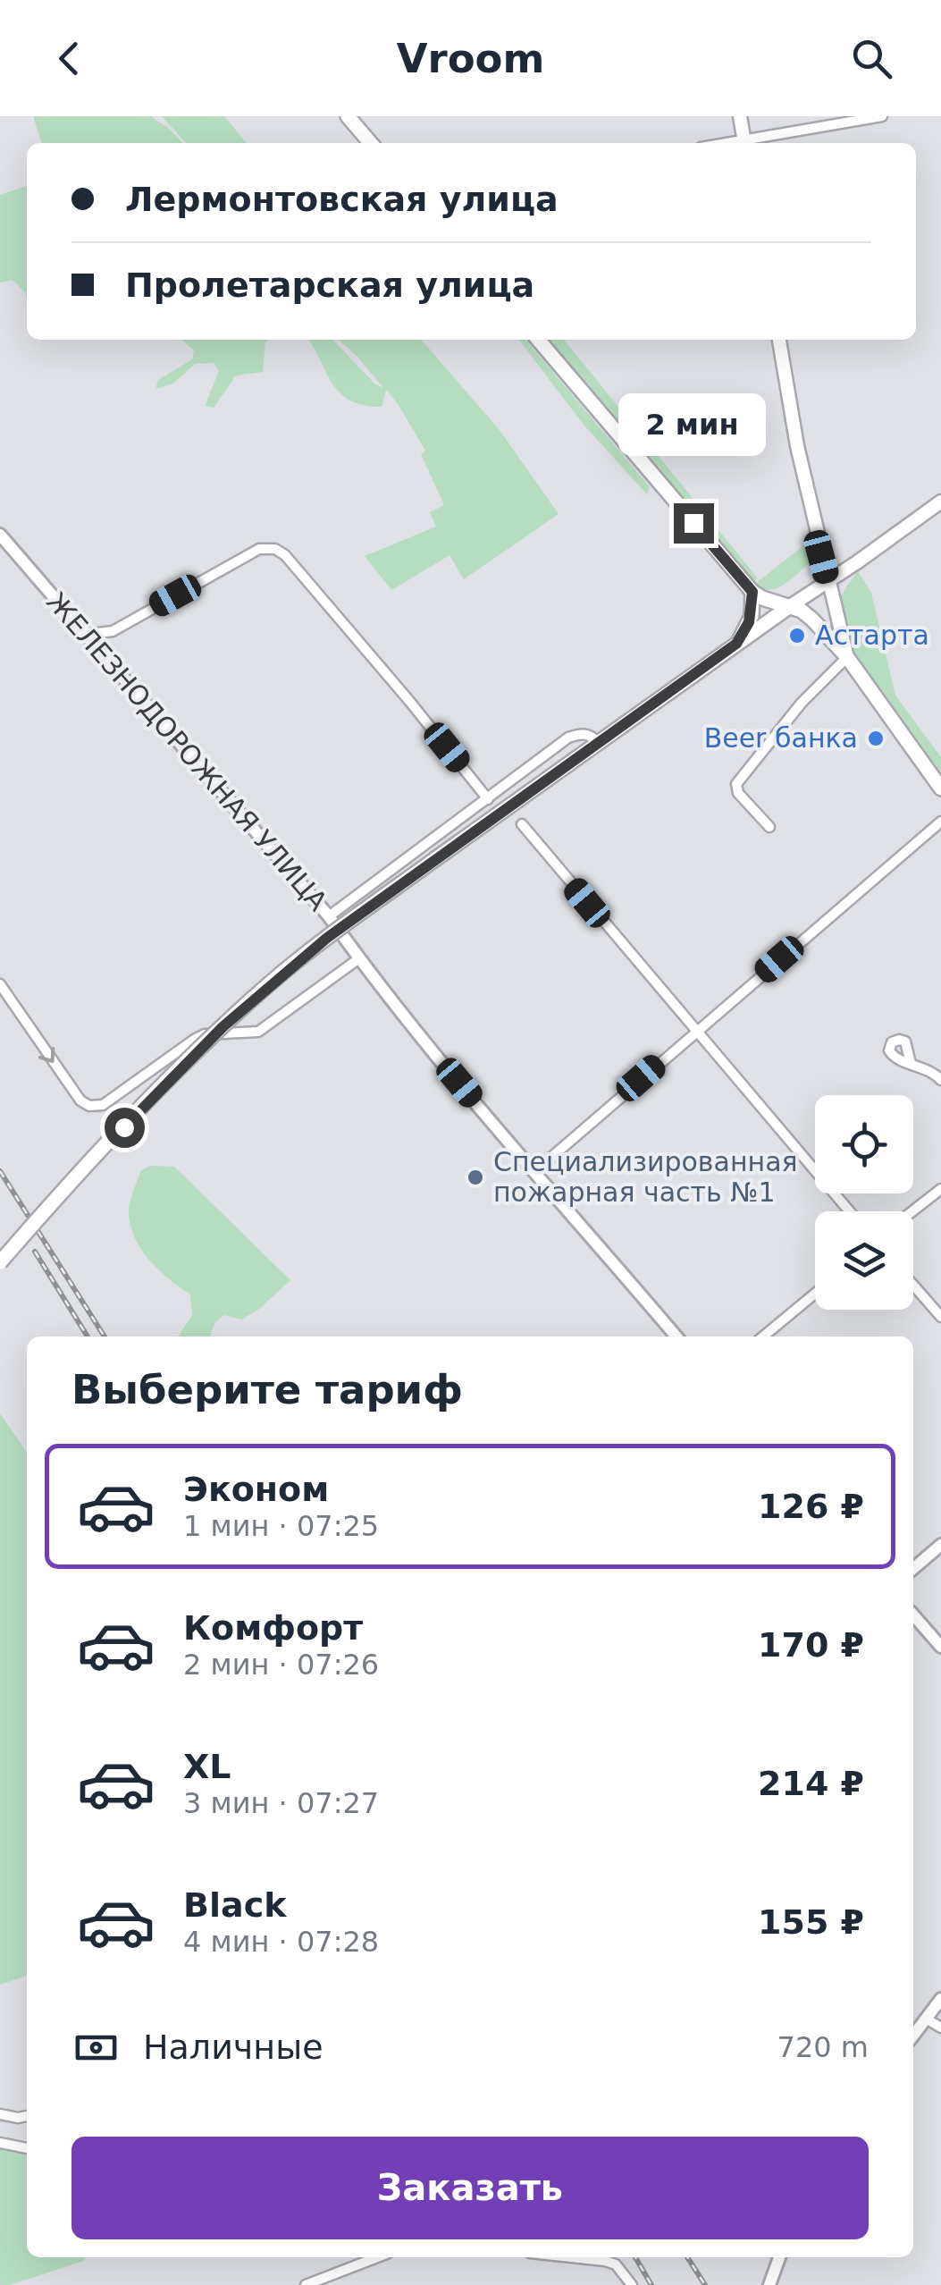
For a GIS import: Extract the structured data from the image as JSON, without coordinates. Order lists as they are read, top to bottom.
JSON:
{
  "streets": {
    "street": ["ЖЕЛЕЗНОДОРОЖНАЯ УЛИЦА"]
  },
  "places": ["Астарта", "Beer банка", "Специализированная пожарная часть №1"],
  "page": {
    "header": "Vroom",
    "banner": ["Лермонтовская улица", "Пролетарская улица"],
    "bubble": "2 мин",
    "heading": "Выберите тариф",
    "list": [
      {
        "name": "Эконом",
        "note": "1 мин · 07:25",
        "value": "126 ₽"
      },
      {
        "name": "Комфорт",
        "note": "2 мин · 07:26",
        "value": "170 ₽"
      },
      {
        "name": "XL",
        "note": "3 мин · 07:27",
        "value": "214 ₽"
      },
      {
        "name": "Black",
        "note": "4 мин · 07:28",
        "value": "155 ₽"
      }
    ],
    "pay": ["Наличные", "720 m"],
    "buttons": "Заказать"
  }
}
